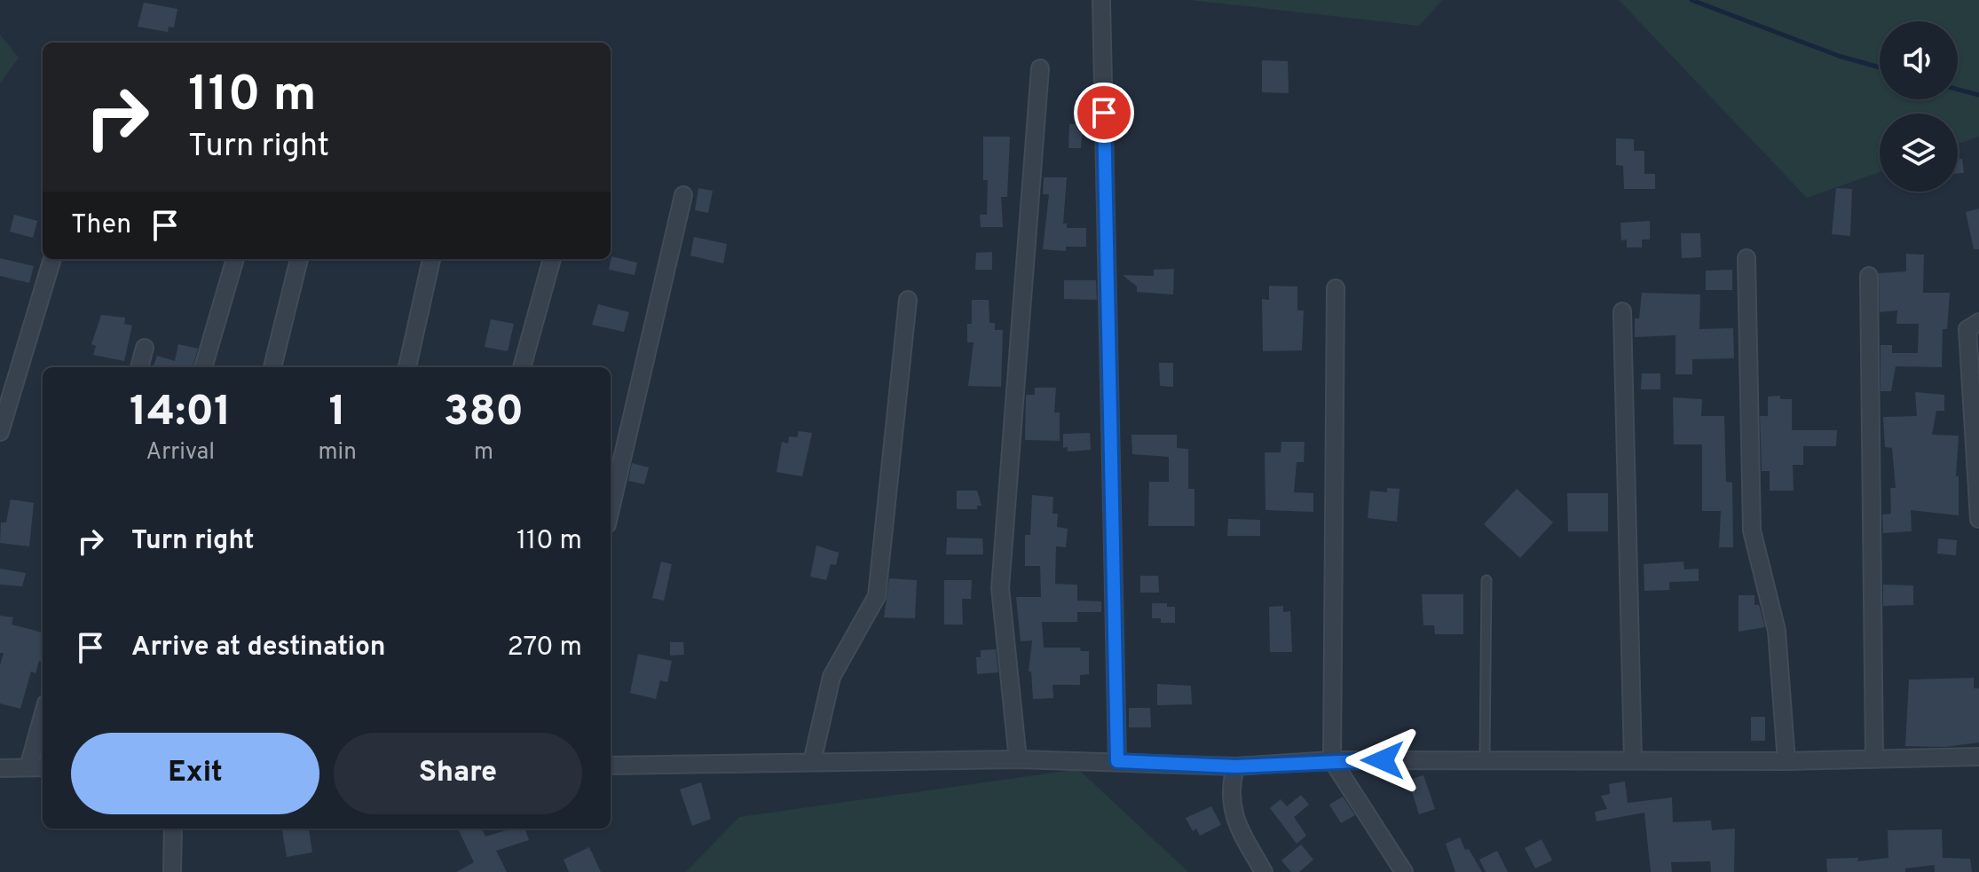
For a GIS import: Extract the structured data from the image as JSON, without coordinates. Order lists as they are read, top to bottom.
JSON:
{
  "page": {
    "turn": ["110 m", "Turn right"],
    "then": "Then",
    "eta": [
      "14:01",
      "Arrival",
      "1",
      "min",
      "380",
      "m"
    ],
    "list": [
      {
        "name": "Turn right",
        "value": "110 m"
      },
      {
        "name": "Arrive at destination",
        "value": "270 m"
      }
    ],
    "buttons": ["Exit", "Share"]
  }
}
